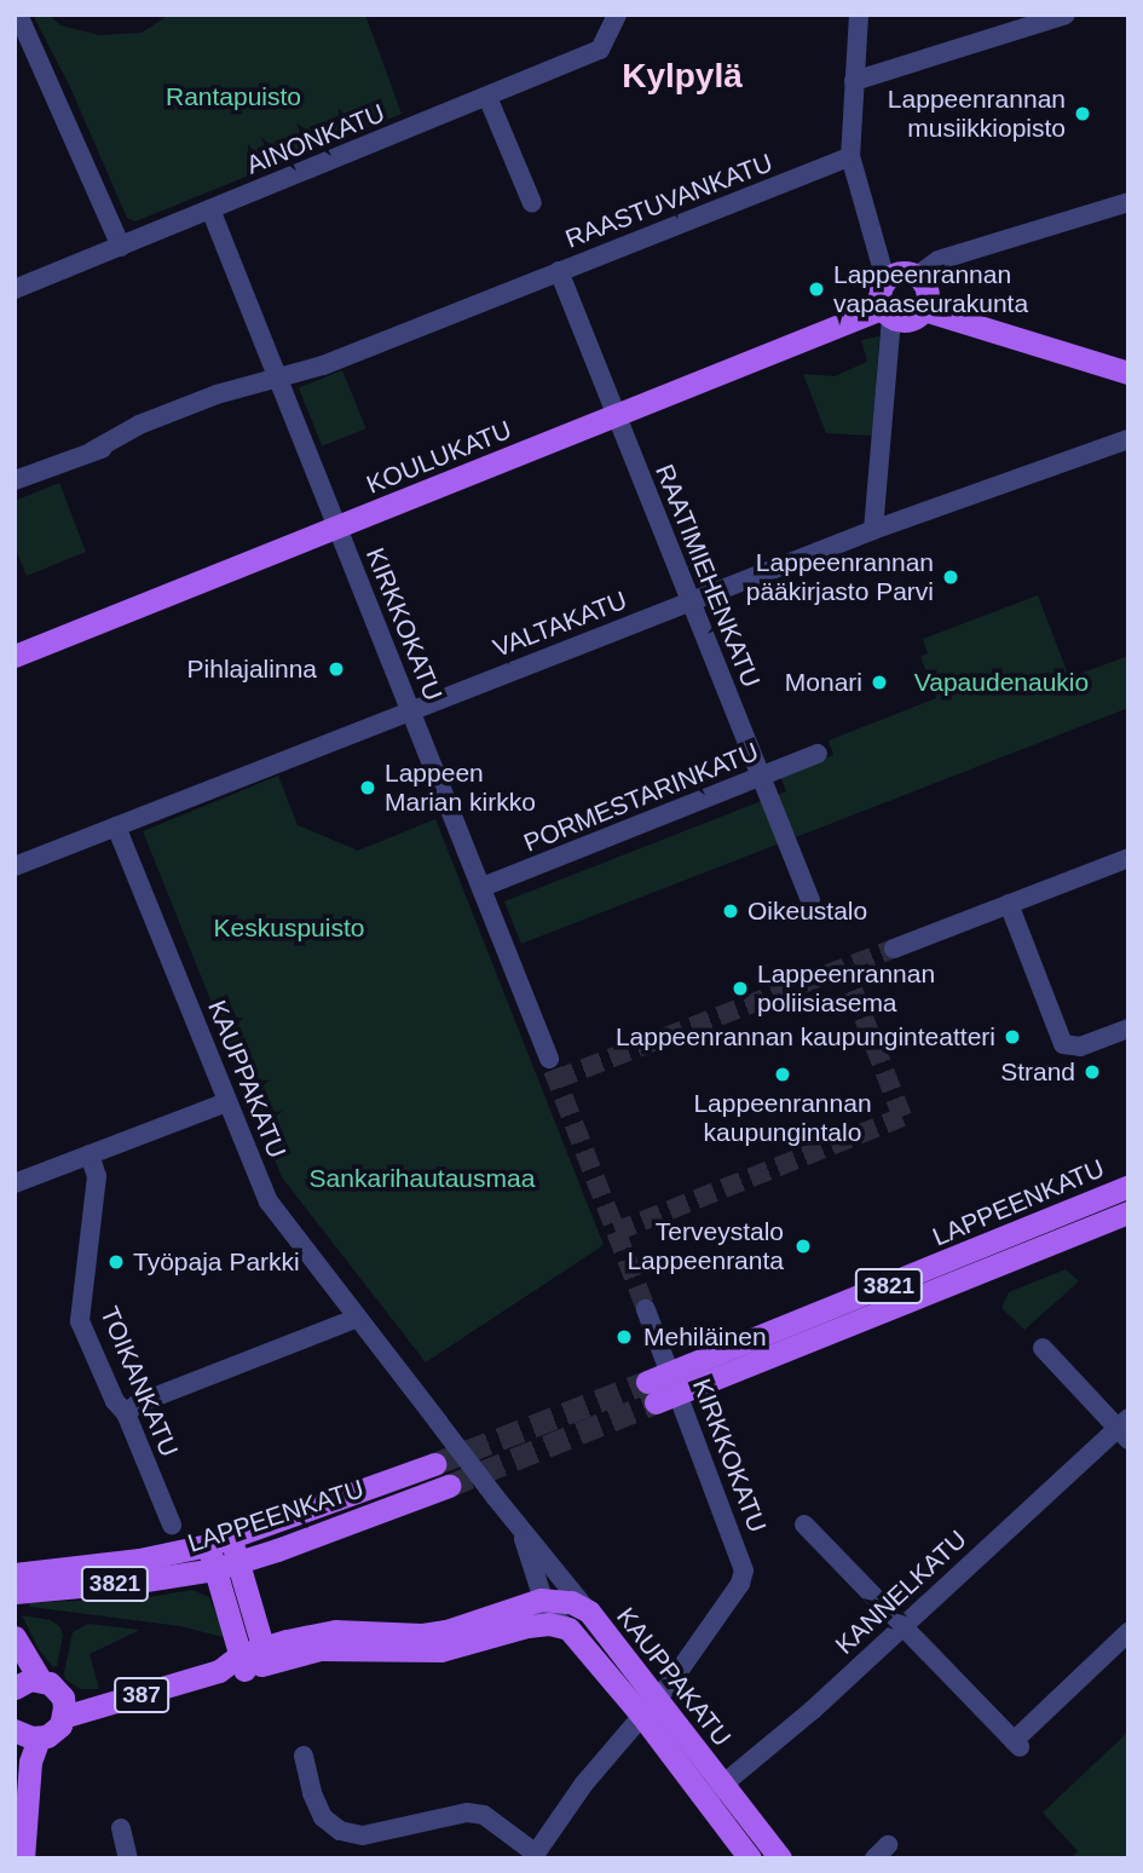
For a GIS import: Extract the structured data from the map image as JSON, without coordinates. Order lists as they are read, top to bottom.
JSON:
{
  "streets": {
    "main road": [
      "KOULUKATU",
      "KAUPPAKATU",
      "LAPPEENKATU",
      "3821",
      "387"
    ],
    "street": [
      "AINONKATU",
      "RAASTUVANKATU",
      "RAATIMIEHENKATU",
      "KIRKKOKATU",
      "VALTAKATU",
      "PORMESTARINKATU",
      "TOIKANKATU",
      "KANNELKATU"
    ]
  },
  "crossings": [
    ["AINONKATU", "KIRKKOKATU"],
    ["RAASTUVANKATU", "RAATIMIEHENKATU"],
    ["RAASTUVANKATU", "KIRKKOKATU"],
    ["KOULUKATU", "RAATIMIEHENKATU"],
    ["KOULUKATU", "KIRKKOKATU"],
    ["RAATIMIEHENKATU", "VALTAKATU"],
    ["RAATIMIEHENKATU", "PORMESTARINKATU"],
    ["KIRKKOKATU", "VALTAKATU"],
    ["KIRKKOKATU", "PORMESTARINKATU"],
    ["KIRKKOKATU", "KAUPPAKATU"],
    ["KIRKKOKATU", "LAPPEENKATU"],
    ["VALTAKATU", "KAUPPAKATU"],
    ["KAUPPAKATU", "KANNELKATU"]
  ],
  "districts": ["Kylpylä"],
  "parks": [
    "Rantapuisto",
    "Vapaudenaukio",
    "Keskuspuisto",
    "Sankarihautausmaa"
  ],
  "places": [
    "Lappeenrannan musiikkiopisto",
    "Lappeenrannan vapaaseurakunta",
    "Lappeenrannan pääkirjasto Parvi",
    "Pihlajalinna",
    "Monari",
    "Lappeen Marian kirkko",
    "Oikeustalo",
    "Lappeenrannan poliisiasema",
    "Lappeenrannan kaupunginteatteri",
    "Strand",
    "Lappeenrannan kaupungintalo",
    "Terveystalo Lappeenranta",
    "Työpaja Parkki",
    "Mehiläinen"
  ]
}
